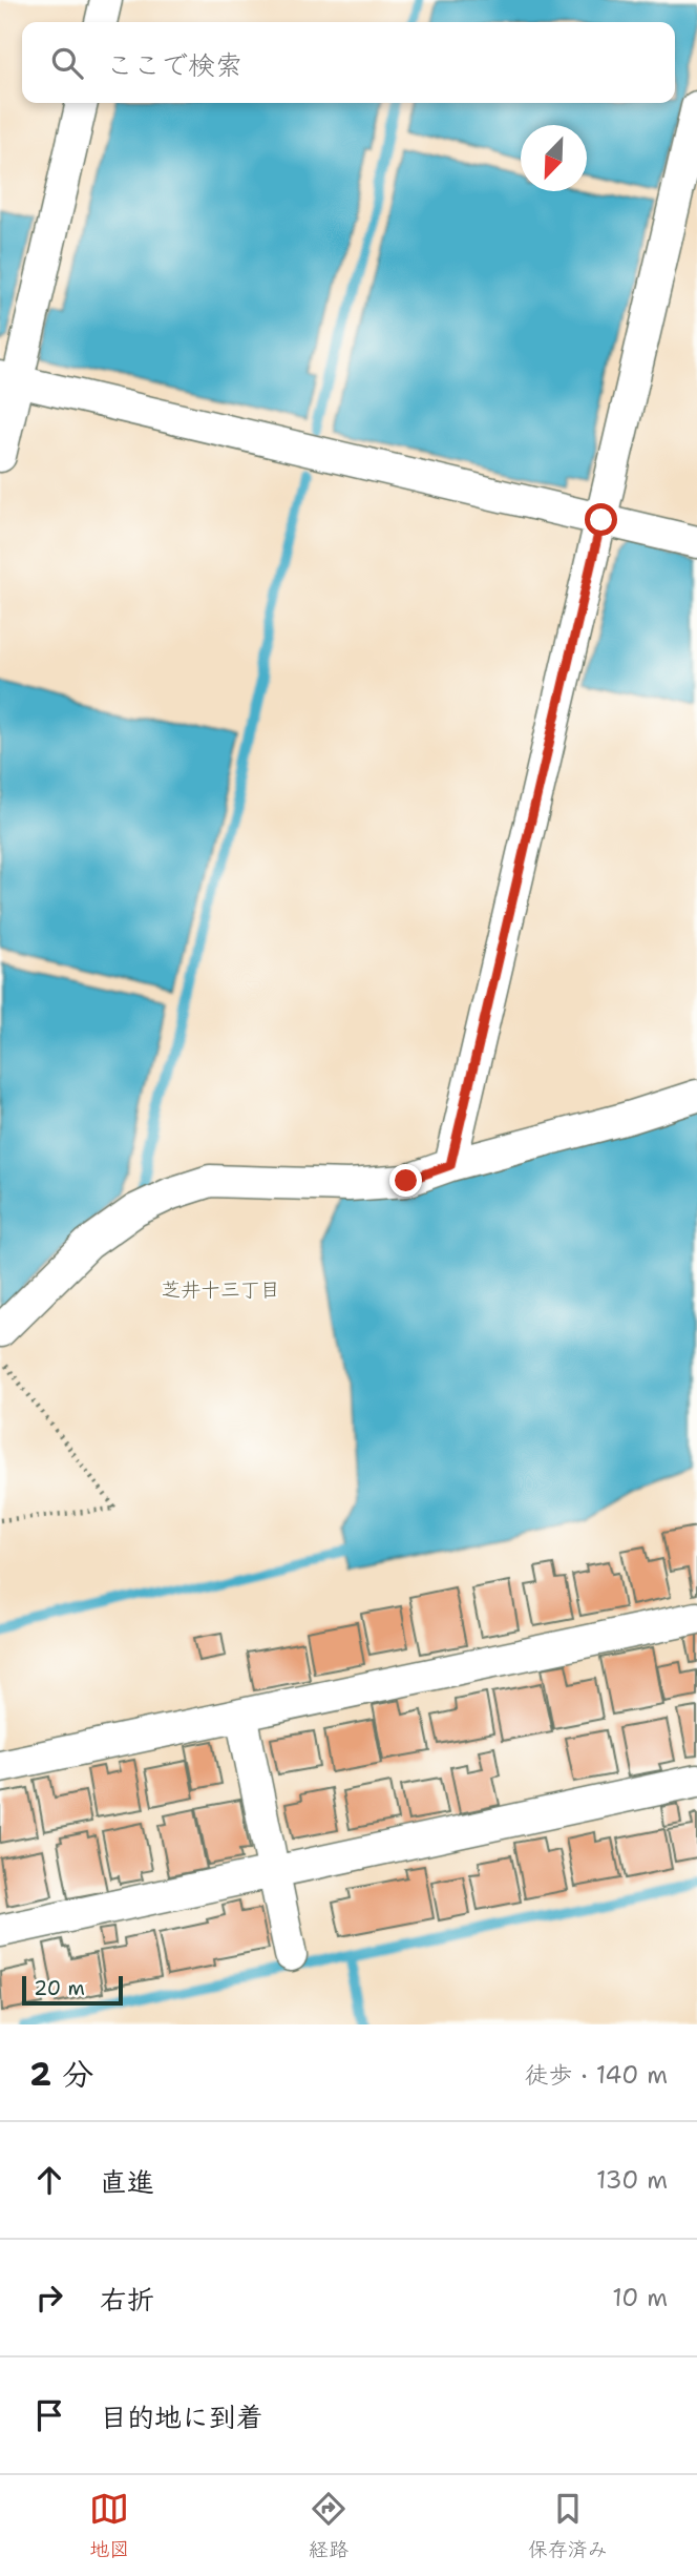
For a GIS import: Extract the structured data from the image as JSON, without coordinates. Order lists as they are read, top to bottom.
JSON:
{
  "districts": ["芝井十三丁目"],
  "scale_bar": "20 m",
  "north": "bottom left",
  "page": {
    "search": "ここで検索",
    "scale": "20 m",
    "heading": ["2 分", "徒歩 · 140 m"],
    "list": [
      ["直進", "130 m"],
      ["右折", "10 m"],
      "目的地に到着"
    ],
    "nav": ["地図", "経路", "保存済み"]
  }
}
